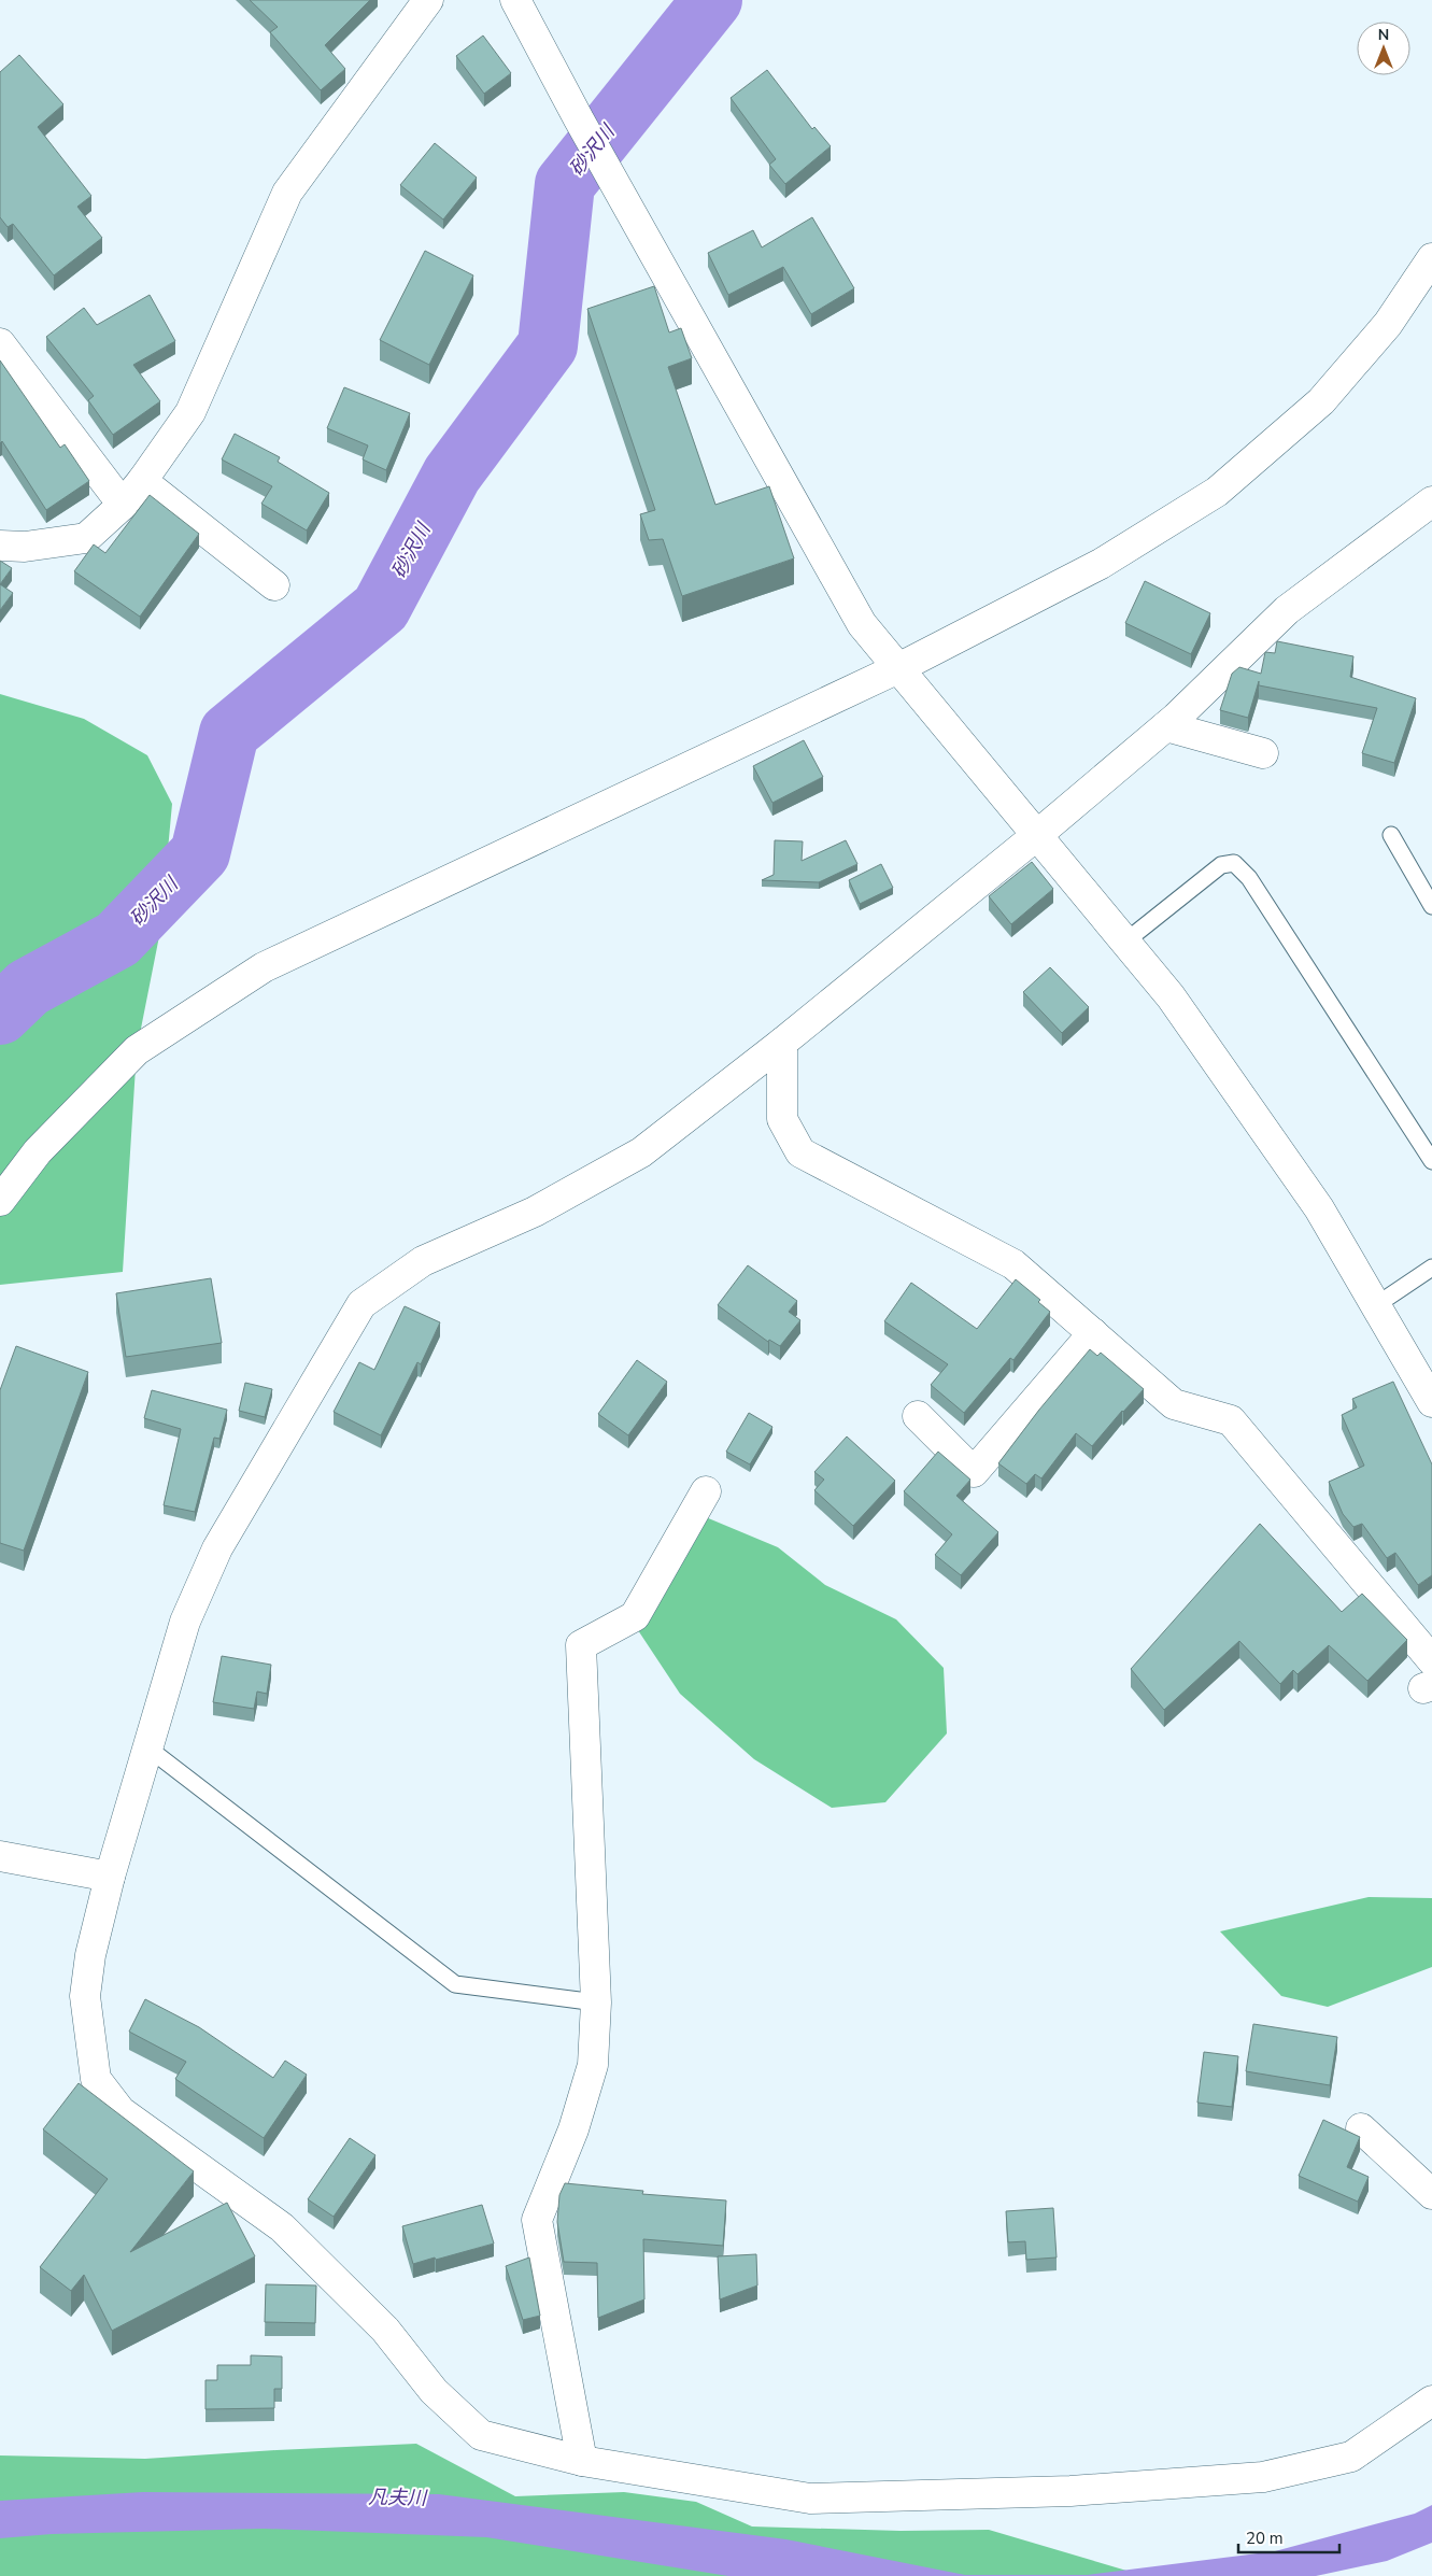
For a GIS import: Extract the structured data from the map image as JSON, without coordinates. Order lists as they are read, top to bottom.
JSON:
{
  "water": ["砂沢川", "凡夫川"],
  "scale_bar": "20 m",
  "north": "top"
}
